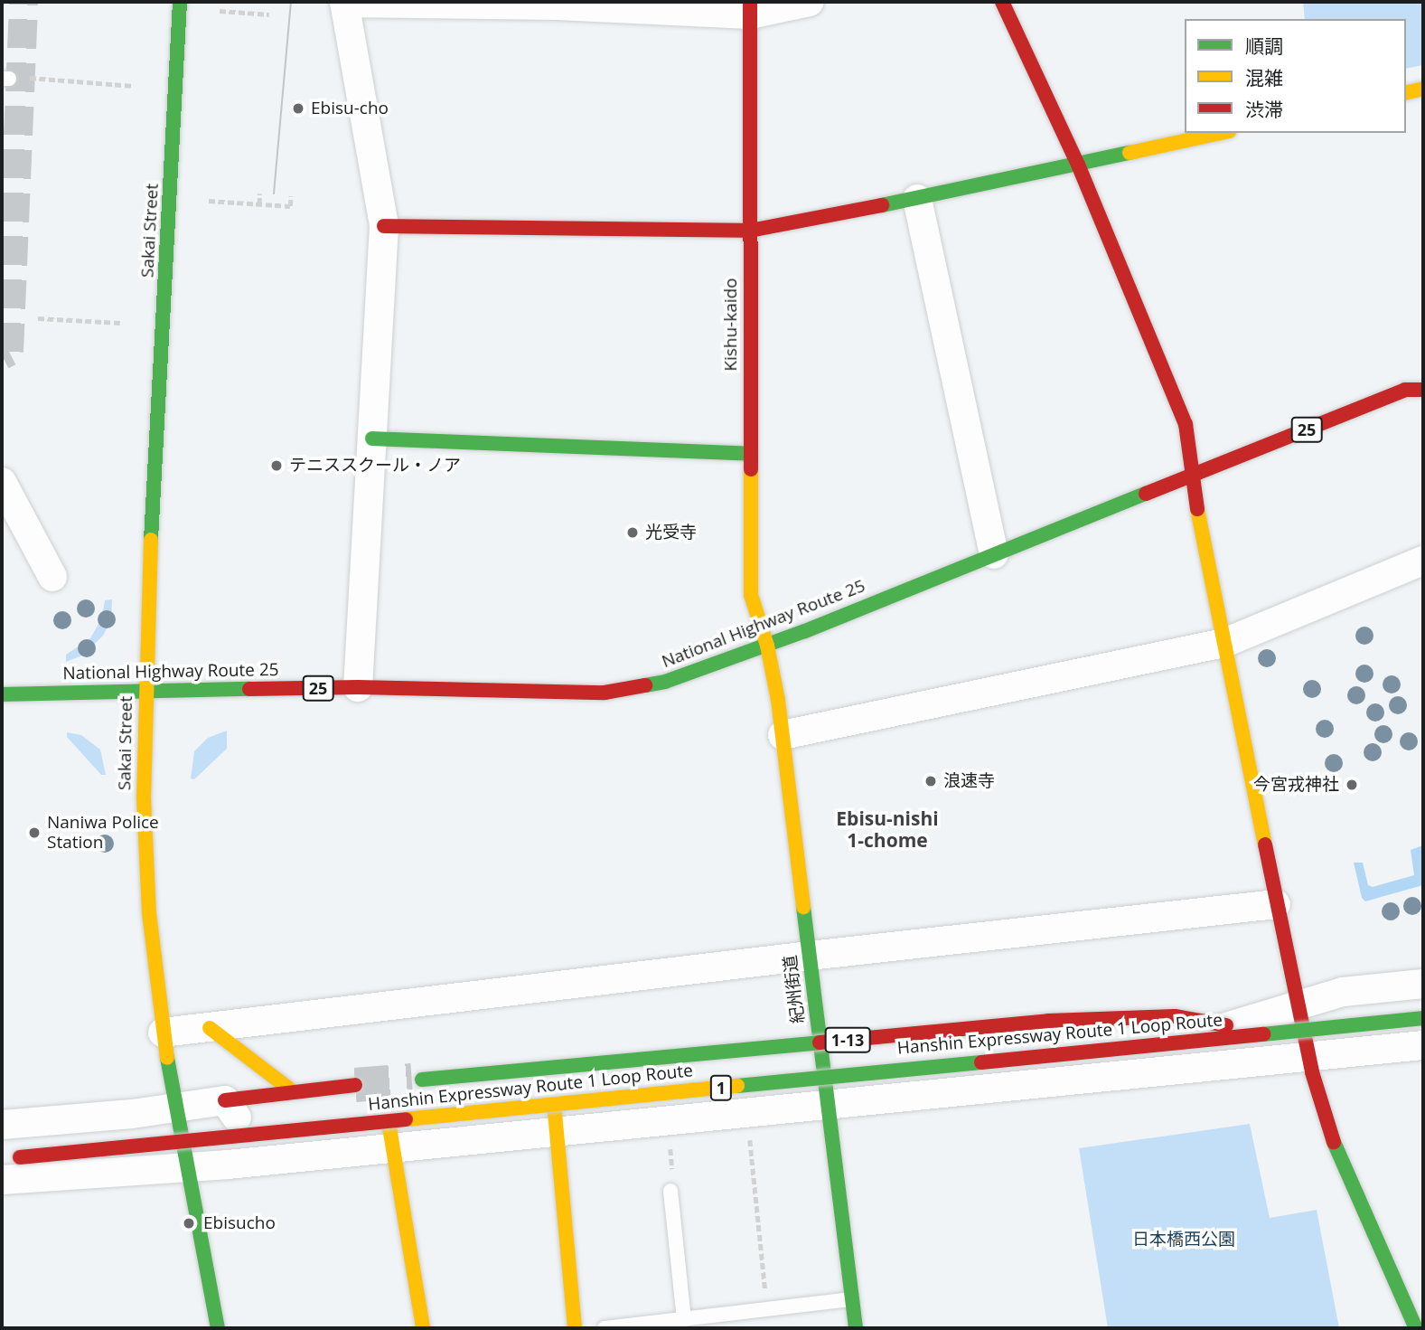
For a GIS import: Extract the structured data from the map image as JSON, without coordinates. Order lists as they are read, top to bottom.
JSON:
{
  "streets": {
    "main road": [
      "Sakai Street",
      "Kishu-kaido",
      "25",
      "National Highway Route 25",
      "紀州街道",
      "Hanshin Expressway Route 1 Loop Route",
      "1-13",
      "1"
    ]
  },
  "crossings": [
    ["Sakai Street", "National Highway Route 25"],
    ["Kishu-kaido", "National Highway Route 25"],
    ["Kishu-kaido", "紀州街道"],
    ["National Highway Route 25", "紀州街道"],
    ["Hanshin Expressway Route 1 Loop Route", "1-13"]
  ],
  "districts": ["Ebisu-nishi 1-chome"],
  "parks": ["日本橋西公園"],
  "places": [
    "Ebisu-cho",
    "テニススクール・ノア",
    "光受寺",
    "浪速寺",
    "今宮戎神社",
    "Naniwa Police Station",
    "Ebisucho"
  ],
  "legend": ["順調", "混雑", "渋滞"]
}
